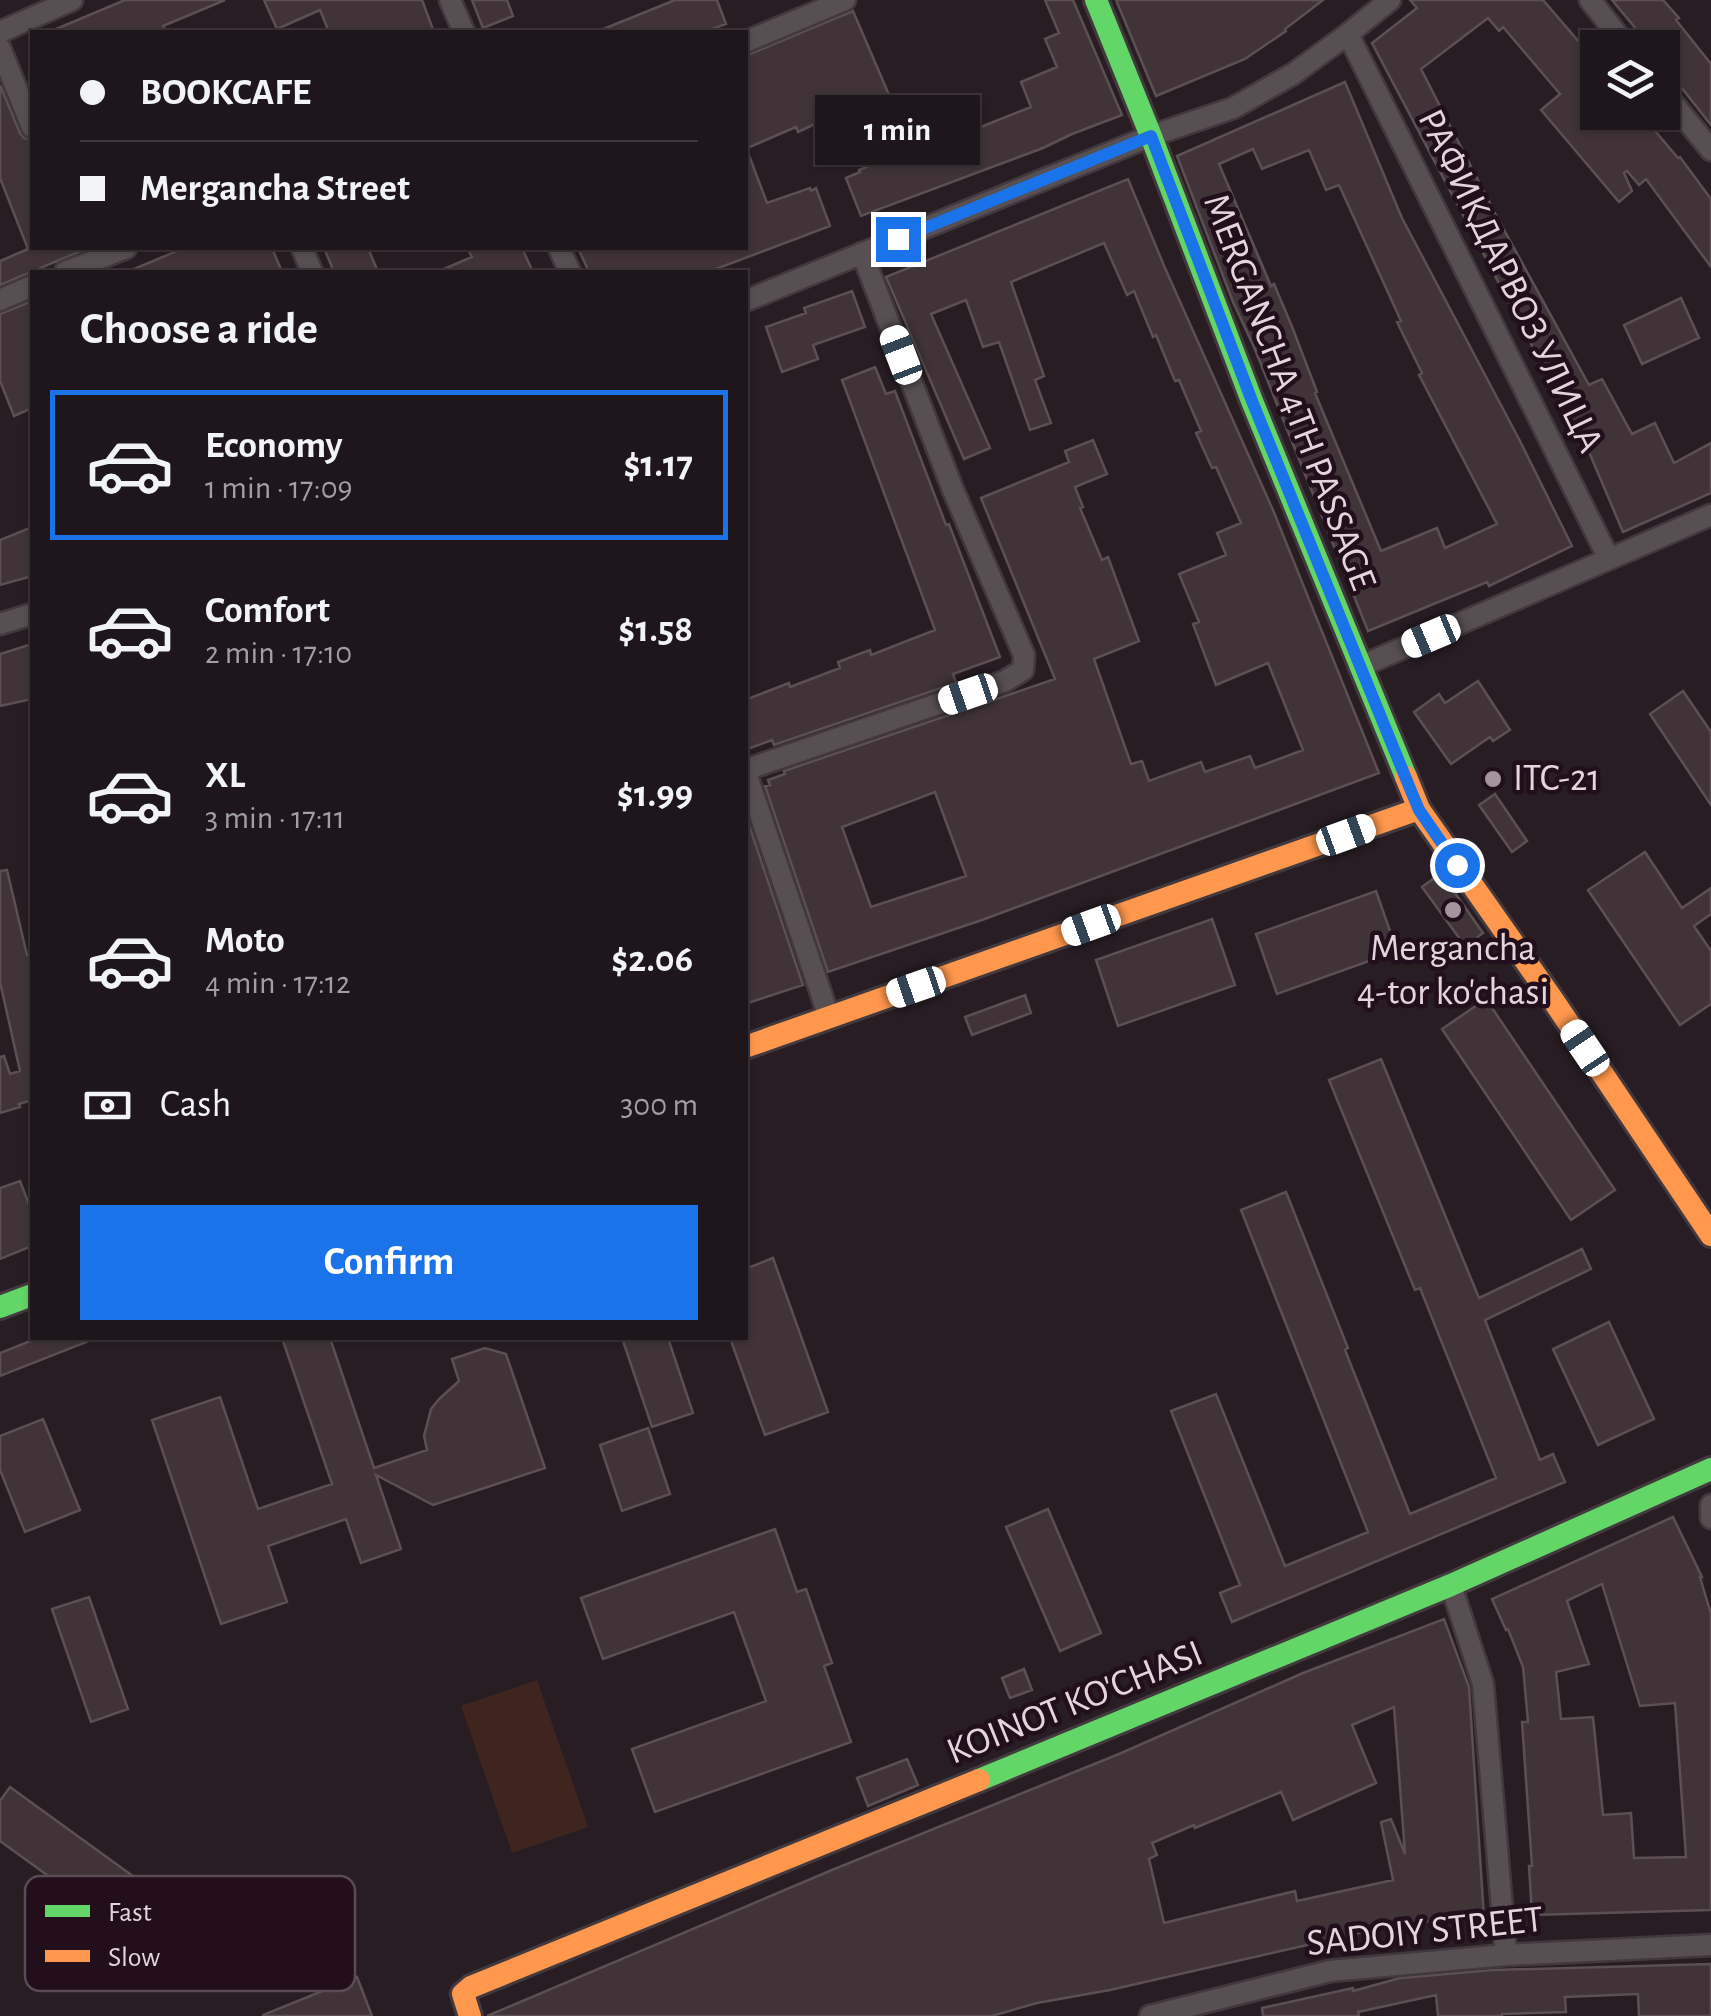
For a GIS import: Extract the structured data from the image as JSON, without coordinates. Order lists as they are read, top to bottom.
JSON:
{
  "streets": {
    "street": [
      "РАФИКДАРВОЗ УЛИЦА",
      "MERGANCHA 4TH PASSAGE",
      "KOINOT KO'CHASI",
      "SADOIY STREET"
    ]
  },
  "places": ["ITC-21", "Mergancha 4-tor ko'chasi"],
  "legend": ["Fast", "Slow"],
  "page": {
    "banner": ["BOOKCAFE", "Mergancha Street"],
    "bubble": "1 min",
    "heading": "Choose a ride",
    "list": [
      {
        "name": "Economy",
        "note": "1 min · 17:09",
        "value": "$1.17"
      },
      {
        "name": "Comfort",
        "note": "2 min · 17:10",
        "value": "$1.58"
      },
      {
        "name": "XL",
        "note": "3 min · 17:11",
        "value": "$1.99"
      },
      {
        "name": "Moto",
        "note": "4 min · 17:12",
        "value": "$2.06"
      }
    ],
    "pay": ["Cash", "300 m"],
    "buttons": "Confirm"
  }
}
